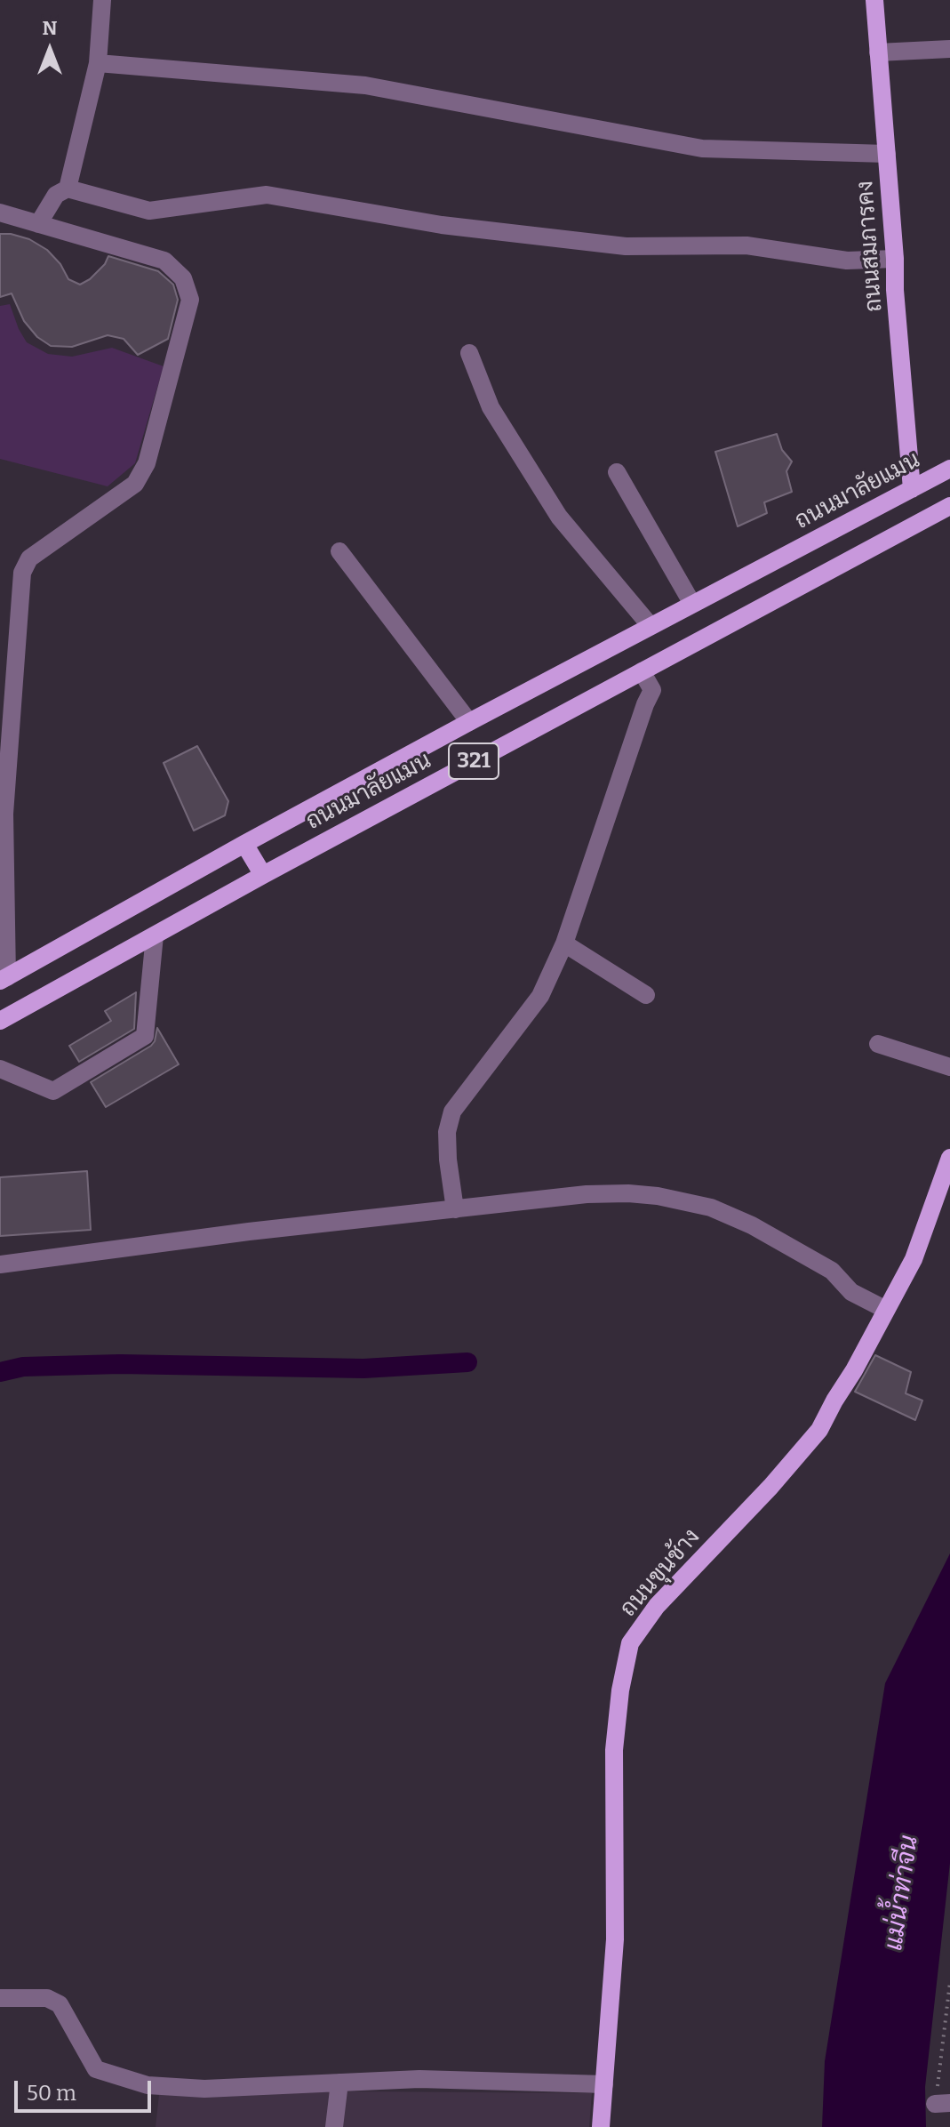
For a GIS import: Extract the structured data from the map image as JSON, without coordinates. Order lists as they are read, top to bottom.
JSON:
{
  "streets": {
    "main road": [
      "ถนนสมภารคง",
      "ถนนมาลัยแมน",
      "321",
      "ถนนขุนช้าง"
    ]
  },
  "crossings": [
    ["ถนนสมภารคง", "ถนนมาลัยแมน"]
  ],
  "water": ["แม่น้ำท่าจีน"],
  "scale_bar": "50 m",
  "north": "top"
}
